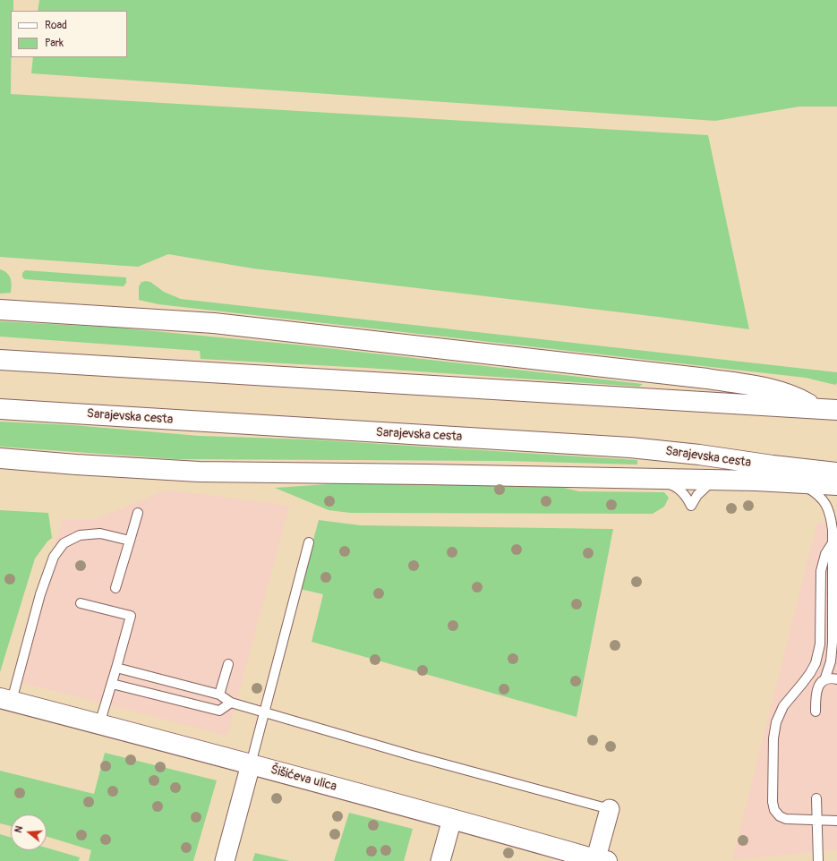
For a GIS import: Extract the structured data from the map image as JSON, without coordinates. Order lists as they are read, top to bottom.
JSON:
{
  "streets": {
    "main road": ["Sarajevska cesta", "Šišićeva ulica"]
  },
  "legend": ["Road", "Park"],
  "north": "left"
}
